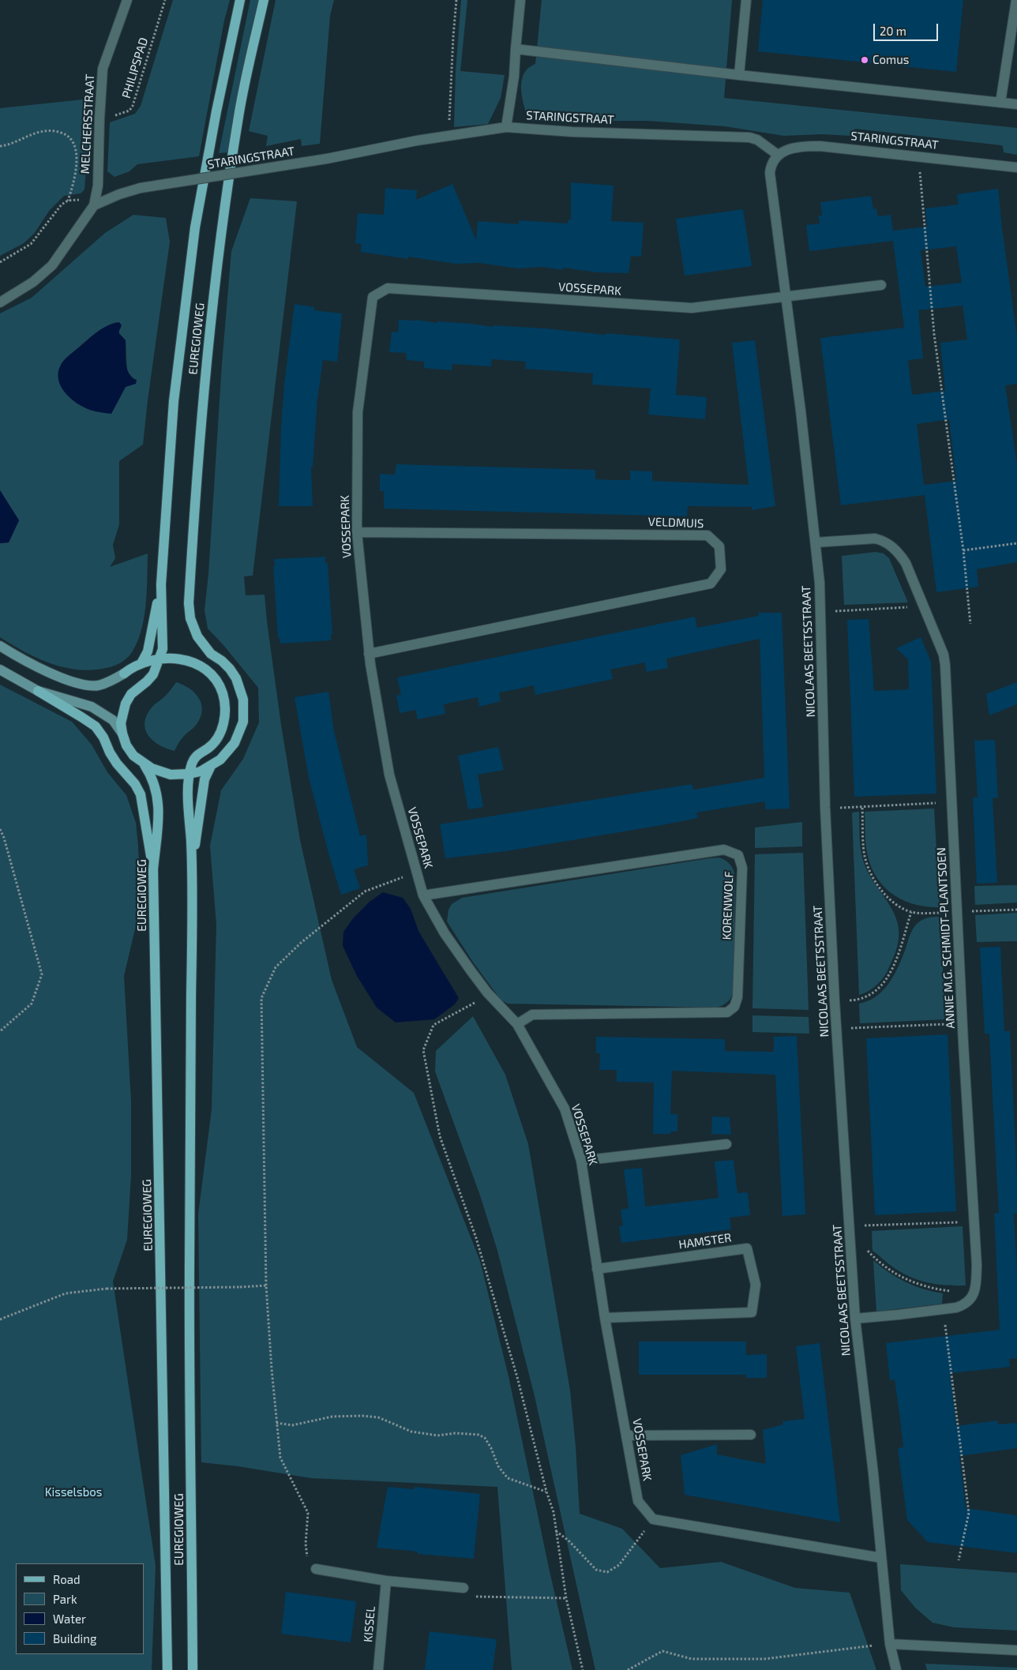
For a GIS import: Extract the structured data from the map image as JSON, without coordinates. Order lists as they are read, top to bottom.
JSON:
{
  "streets": {
    "main road": ["EUREGIOWEG"],
    "street": [
      "STARINGSTRAAT",
      "MELCHERSSTRAAT",
      "VOSSEPARK",
      "VELDMUIS",
      "NICOLAAS BEETSSTRAAT",
      "KORENWOLF",
      "ANNIE M.G. SCHMIDT-PLANTSOEN",
      "HAMSTER",
      "KISSEL"
    ],
    "path": ["PHILIPSPAD"]
  },
  "crossings": [
    ["PHILIPSPAD", "MELCHERSSTRAAT"],
    ["STARINGSTRAAT", "MELCHERSSTRAAT"],
    ["STARINGSTRAAT", "NICOLAAS BEETSSTRAAT"],
    ["VOSSEPARK", "VELDMUIS"],
    ["VOSSEPARK", "NICOLAAS BEETSSTRAAT"],
    ["VOSSEPARK", "KORENWOLF"],
    ["VOSSEPARK", "HAMSTER"],
    ["NICOLAAS BEETSSTRAAT", "ANNIE M.G. SCHMIDT-PLANTSOEN"]
  ],
  "parks": ["Kisselsbos"],
  "places": ["Comus"],
  "legend": [
    "Road",
    "Park",
    "Water",
    "Building"
  ],
  "scale_bar": "20 m"
}
